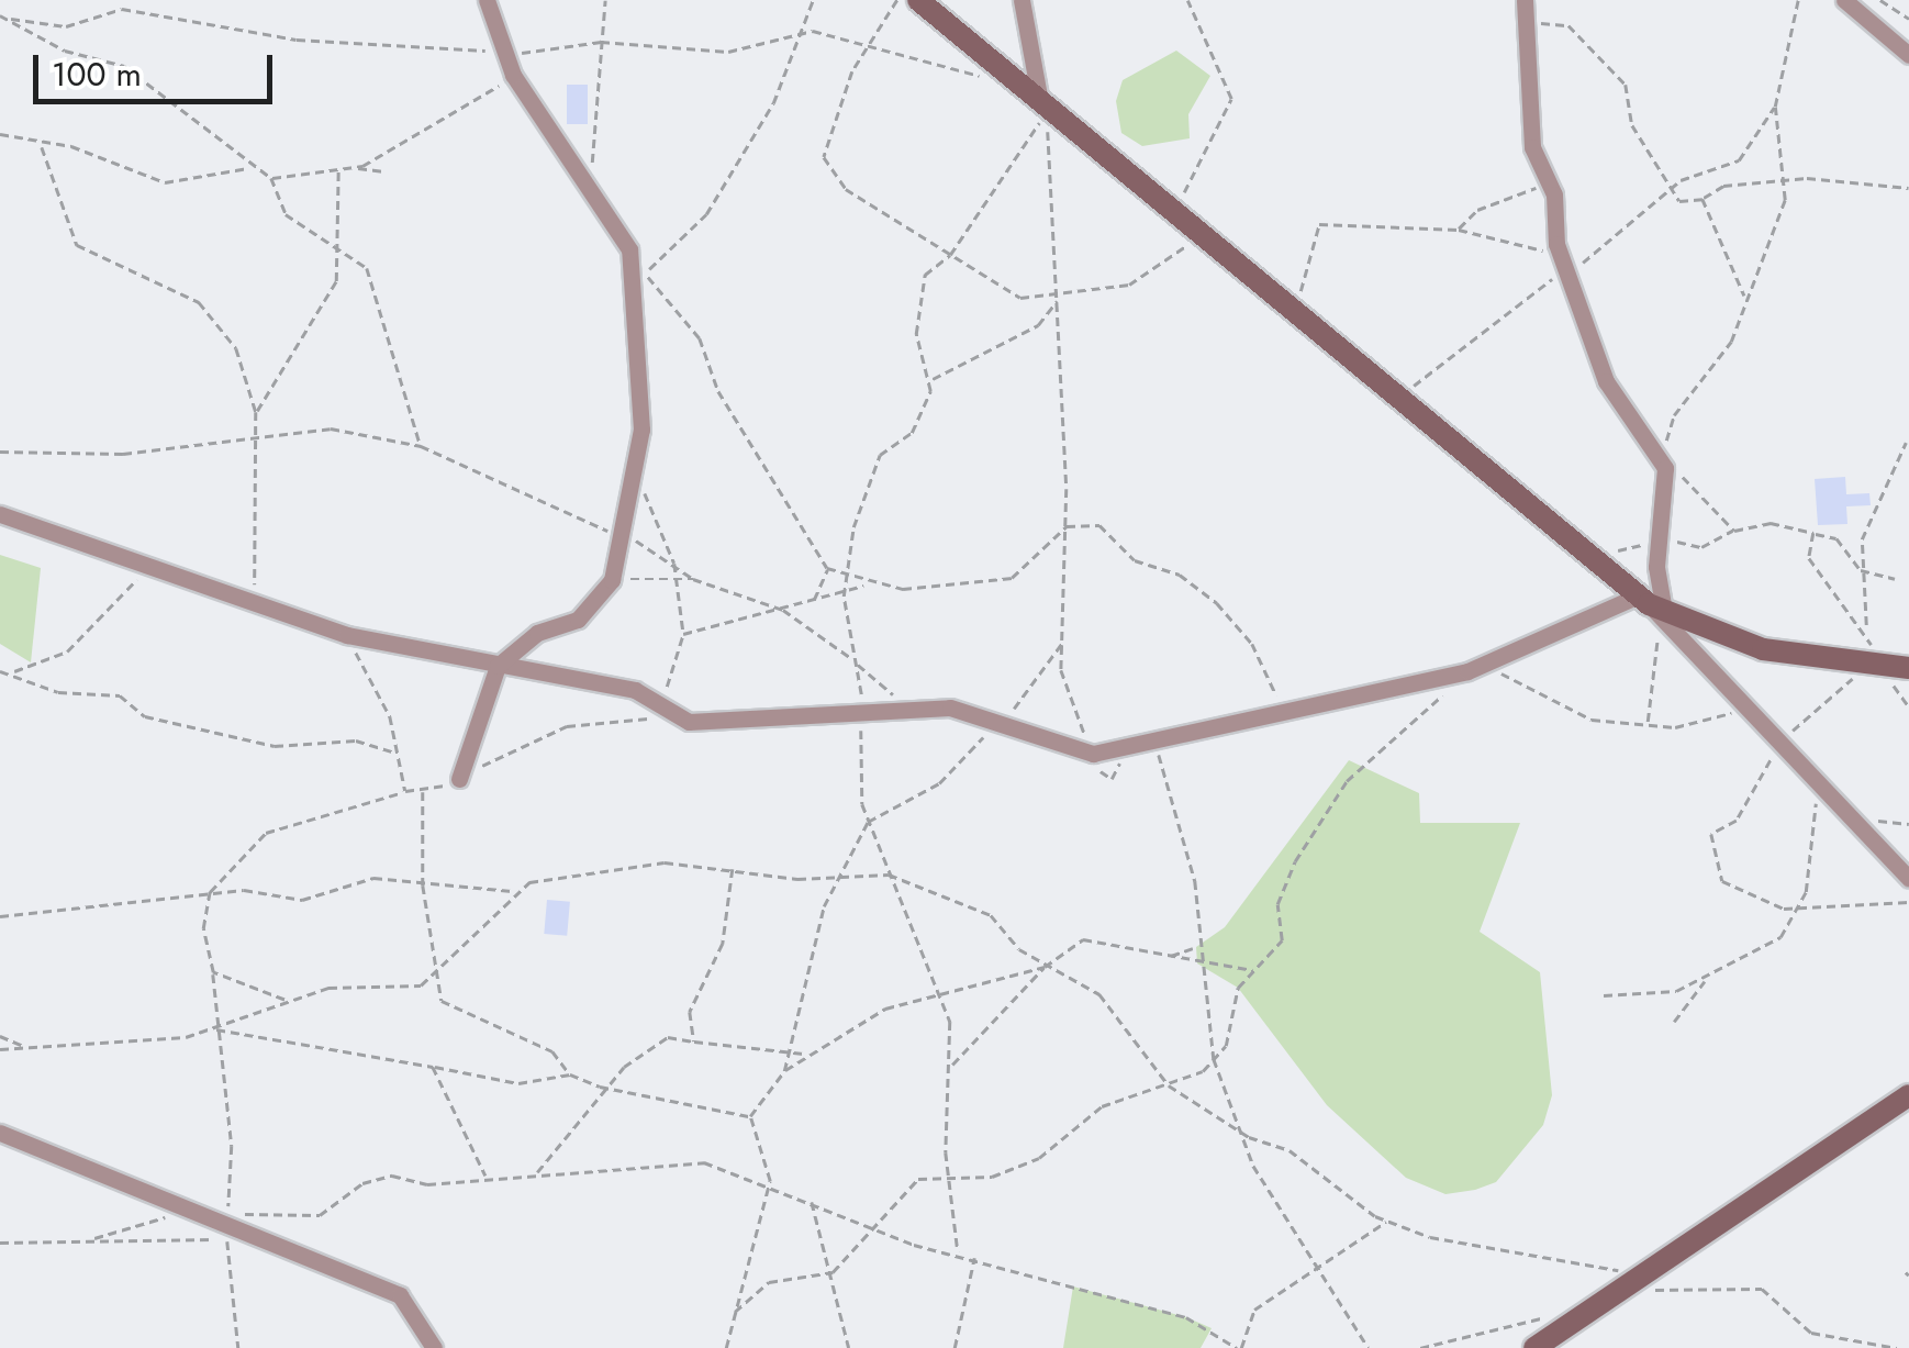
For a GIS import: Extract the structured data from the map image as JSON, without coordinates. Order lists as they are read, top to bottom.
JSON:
{
  "scale_bar": "100 m"
}
